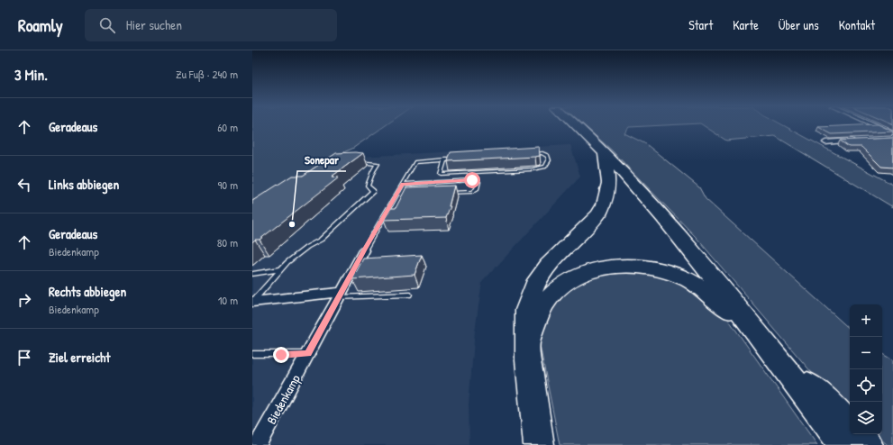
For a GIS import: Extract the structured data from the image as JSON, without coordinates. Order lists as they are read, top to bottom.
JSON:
{
  "streets": {
    "street": ["Biedenkamp"]
  },
  "places": ["Sonepar"],
  "page": {
    "header": "Roamly",
    "search": "Hier suchen",
    "nav": [
      "Start",
      "Karte",
      "Über uns",
      "Kontakt"
    ],
    "heading": ["3 Min.", "Zu Fuß · 240 m"],
    "list": [
      ["Geradeaus", "60 m"],
      ["Links abbiegen", "90 m"],
      ["Geradeaus", "Biedenkamp", "80 m"],
      ["Rechts abbiegen", "Biedenkamp", "10 m"],
      "Ziel erreicht"
    ],
    "map_buttons": ["+", "−"]
  }
}
